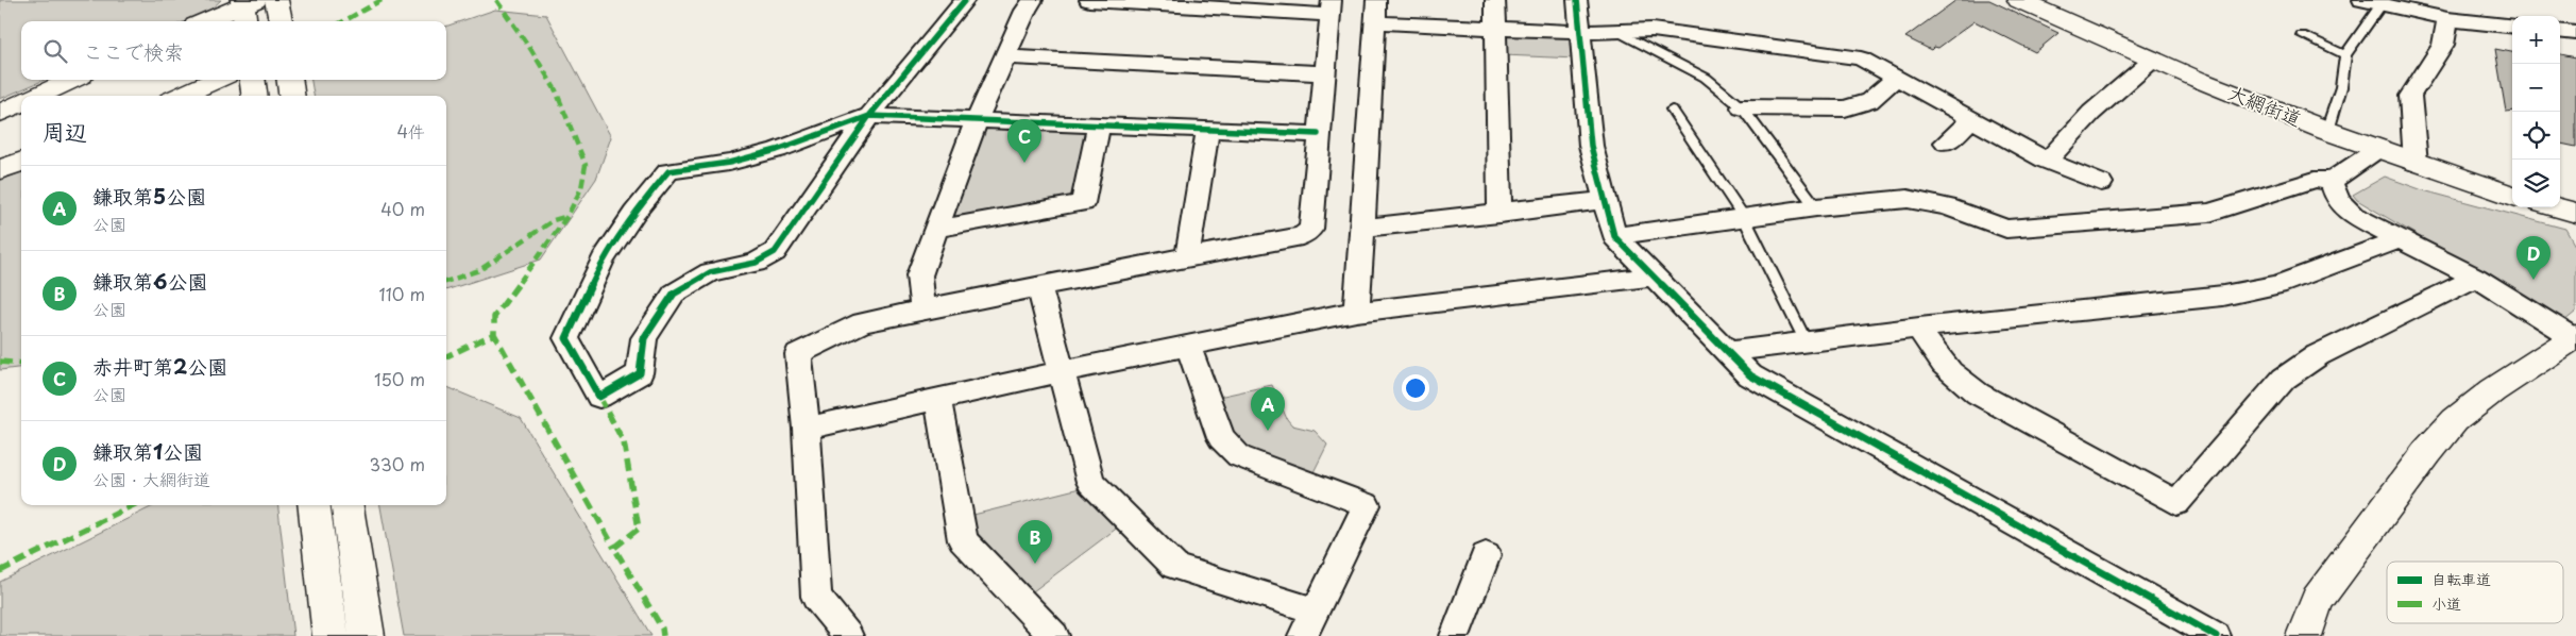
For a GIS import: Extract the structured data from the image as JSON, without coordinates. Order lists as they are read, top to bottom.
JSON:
{
  "streets": {
    "street": ["大網街道"]
  },
  "legend": ["自転車道", "小道"],
  "page": {
    "map_buttons": ["+", "−"],
    "search": "ここで検索",
    "heading": ["周辺", "4件"],
    "pins": [
      "C",
      "D",
      "A",
      "B"
    ],
    "list": [
      {
        "mark": "A",
        "name": "鎌取第5公園",
        "note": "公園",
        "value": "40 m"
      },
      {
        "mark": "B",
        "name": "鎌取第6公園",
        "note": "公園",
        "value": "110 m"
      },
      {
        "mark": "C",
        "name": "赤井町第2公園",
        "note": "公園",
        "value": "150 m"
      },
      {
        "mark": "D",
        "name": "鎌取第1公園",
        "note": "公園 · 大網街道",
        "value": "330 m"
      }
    ]
  }
}
